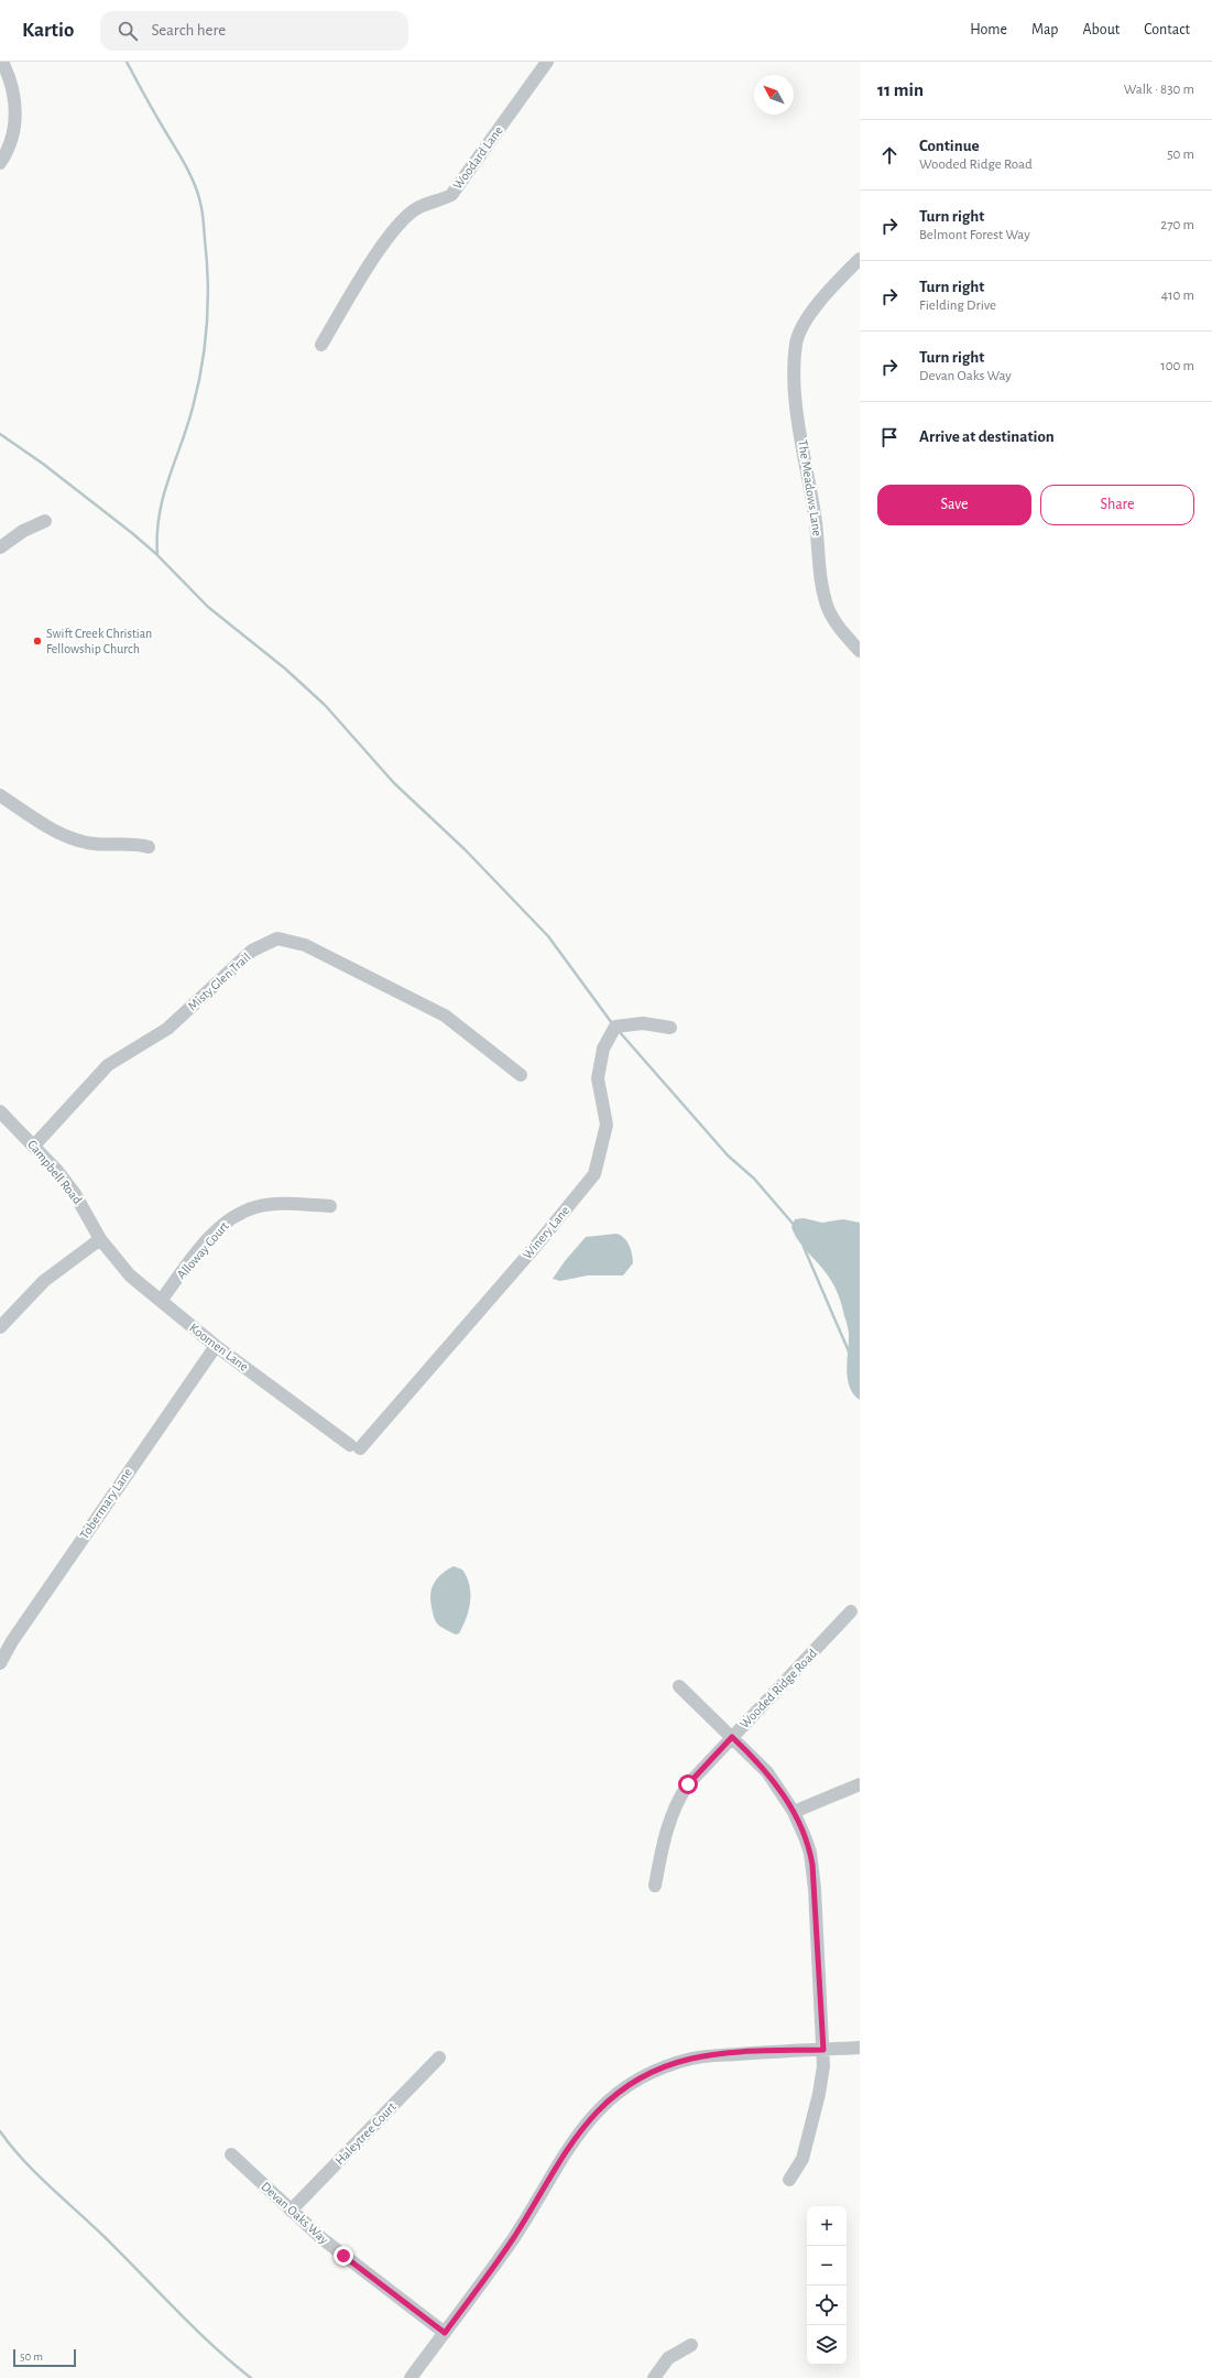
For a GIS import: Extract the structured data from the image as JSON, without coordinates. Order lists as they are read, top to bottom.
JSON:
{
  "streets": {
    "street": [
      "Woodard Lane",
      "The Meadows Lane",
      "Misty Glen Trail",
      "Campbell Road",
      "Winery Lane",
      "Alloway Court",
      "Koomen Lane",
      "Tobermary Lane",
      "Wooded Ridge Road",
      "Haleytree Court",
      "Devan Oaks Way"
    ]
  },
  "crossings": [
    ["Misty Glen Trail", "Campbell Road"],
    ["Campbell Road", "Koomen Lane"],
    ["Winery Lane", "Koomen Lane"],
    ["Alloway Court", "Koomen Lane"],
    ["Koomen Lane", "Tobermary Lane"],
    ["Haleytree Court", "Devan Oaks Way"]
  ],
  "places": ["Swift Creek Christian Fellowship Church"],
  "scale_bar": "50 m",
  "north": "top left",
  "page": {
    "header": "Kartio",
    "search": "Search here",
    "nav": [
      "Home",
      "Map",
      "About",
      "Contact"
    ],
    "heading": ["11 min", "Walk · 830 m"],
    "list": [
      ["Continue", "Wooded Ridge Road", "50 m"],
      ["Turn right", "Belmont Forest Way", "270 m"],
      ["Turn right", "Fielding Drive", "410 m"],
      ["Turn right", "Devan Oaks Way", "100 m"],
      "Arrive at destination"
    ],
    "buttons": ["Save", "Share"],
    "map_buttons": ["+", "−"],
    "scale": "50 m"
  }
}
